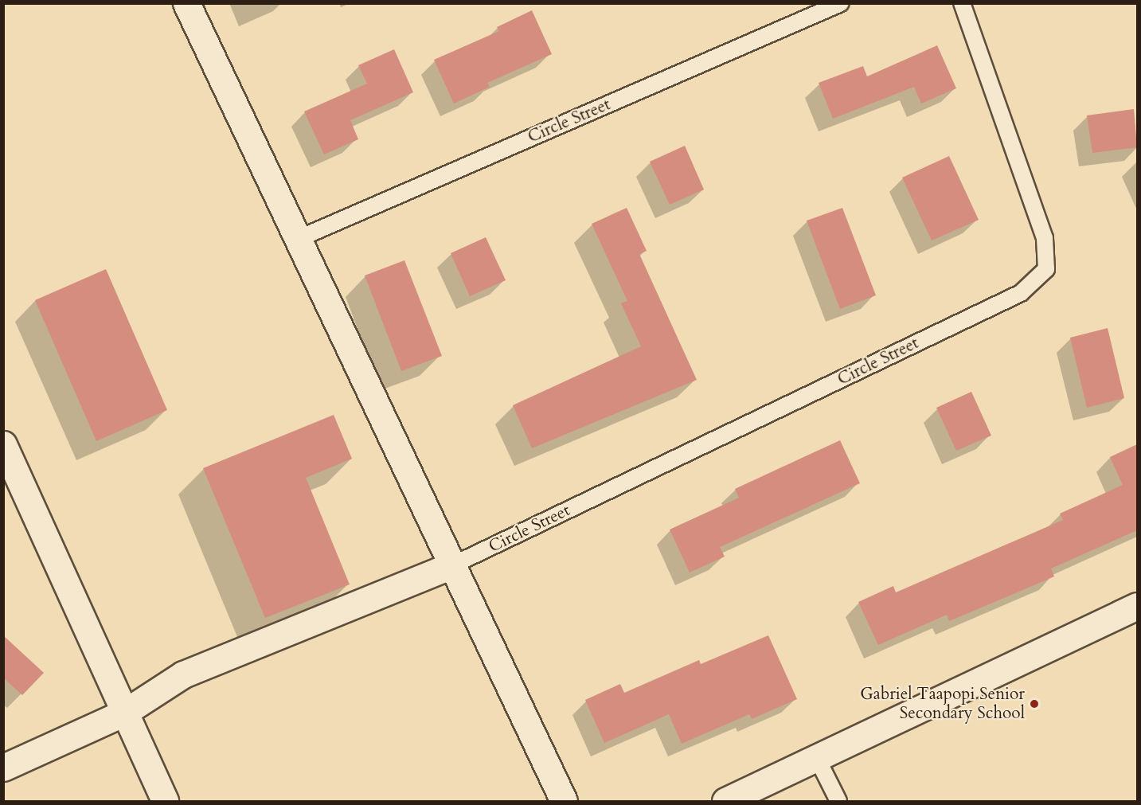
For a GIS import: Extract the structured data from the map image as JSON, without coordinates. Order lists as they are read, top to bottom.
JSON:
{
  "streets": {
    "lane": ["Circle Street"]
  },
  "places": ["Gabriel Taapopi Senior Secondary School"]
}
